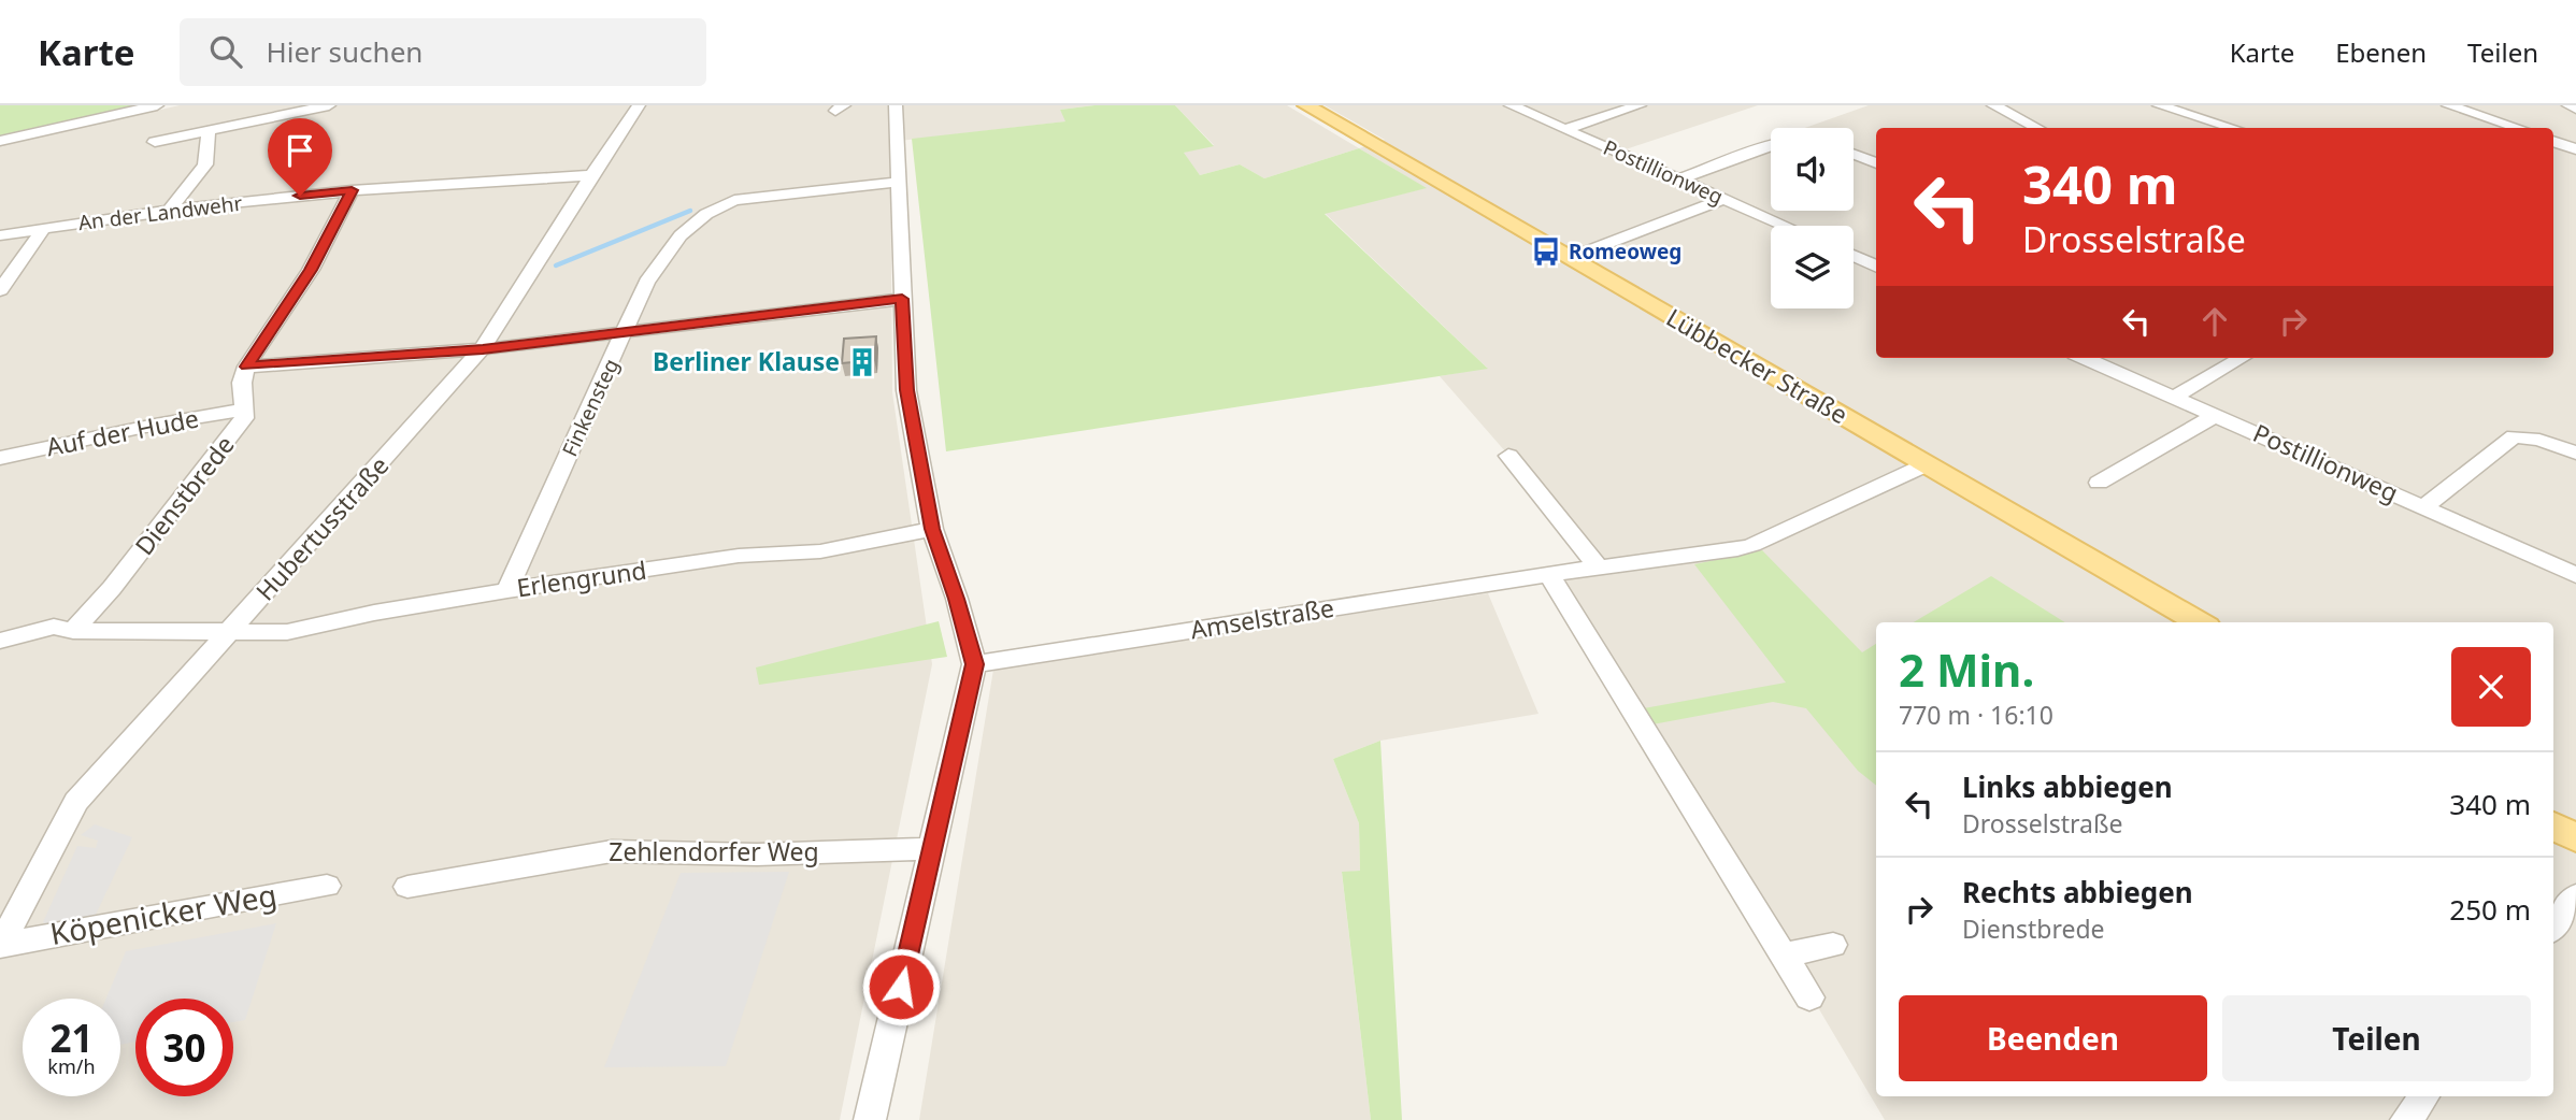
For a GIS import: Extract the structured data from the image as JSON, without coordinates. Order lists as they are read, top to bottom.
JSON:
{
  "streets": {
    "main road": ["Lübbecker Straße"],
    "street": [
      "Postillionweg",
      "An der Landwehr",
      "Finkensteg",
      "Auf der Hude",
      "Dienstbrede",
      "Hubertusstraße",
      "Erlengrund",
      "Amselstraße",
      "Zehlendorfer Weg",
      "Köpenicker Weg"
    ]
  },
  "crossings": [
    ["An der Landwehr", "Hubertusstraße"],
    ["Lübbecker Straße", "Amselstraße"],
    ["Finkensteg", "Erlengrund"],
    ["Auf der Hude", "Dienstbrede"],
    ["Dienstbrede", "Erlengrund"],
    ["Hubertusstraße", "Erlengrund"],
    ["Hubertusstraße", "Köpenicker Weg"]
  ],
  "places": {
    "bus stop": ["Romeoweg"],
    "building": ["Berliner Klause"]
  },
  "page": {
    "header": "Karte",
    "search": "Hier suchen",
    "nav": ["Karte", "Ebenen", "Teilen"],
    "turn": ["340 m", "Drosselstraße"],
    "heading": ["2 Min.", "770 m · 16:10"],
    "list": [
      {
        "name": "Links abbiegen",
        "note": "Drosselstraße",
        "value": "340 m"
      },
      {
        "name": "Rechts abbiegen",
        "note": "Dienstbrede",
        "value": "250 m"
      }
    ],
    "buttons": ["Beenden", "Teilen"],
    "speed": "21 km/h",
    "limit": "30"
  }
}
